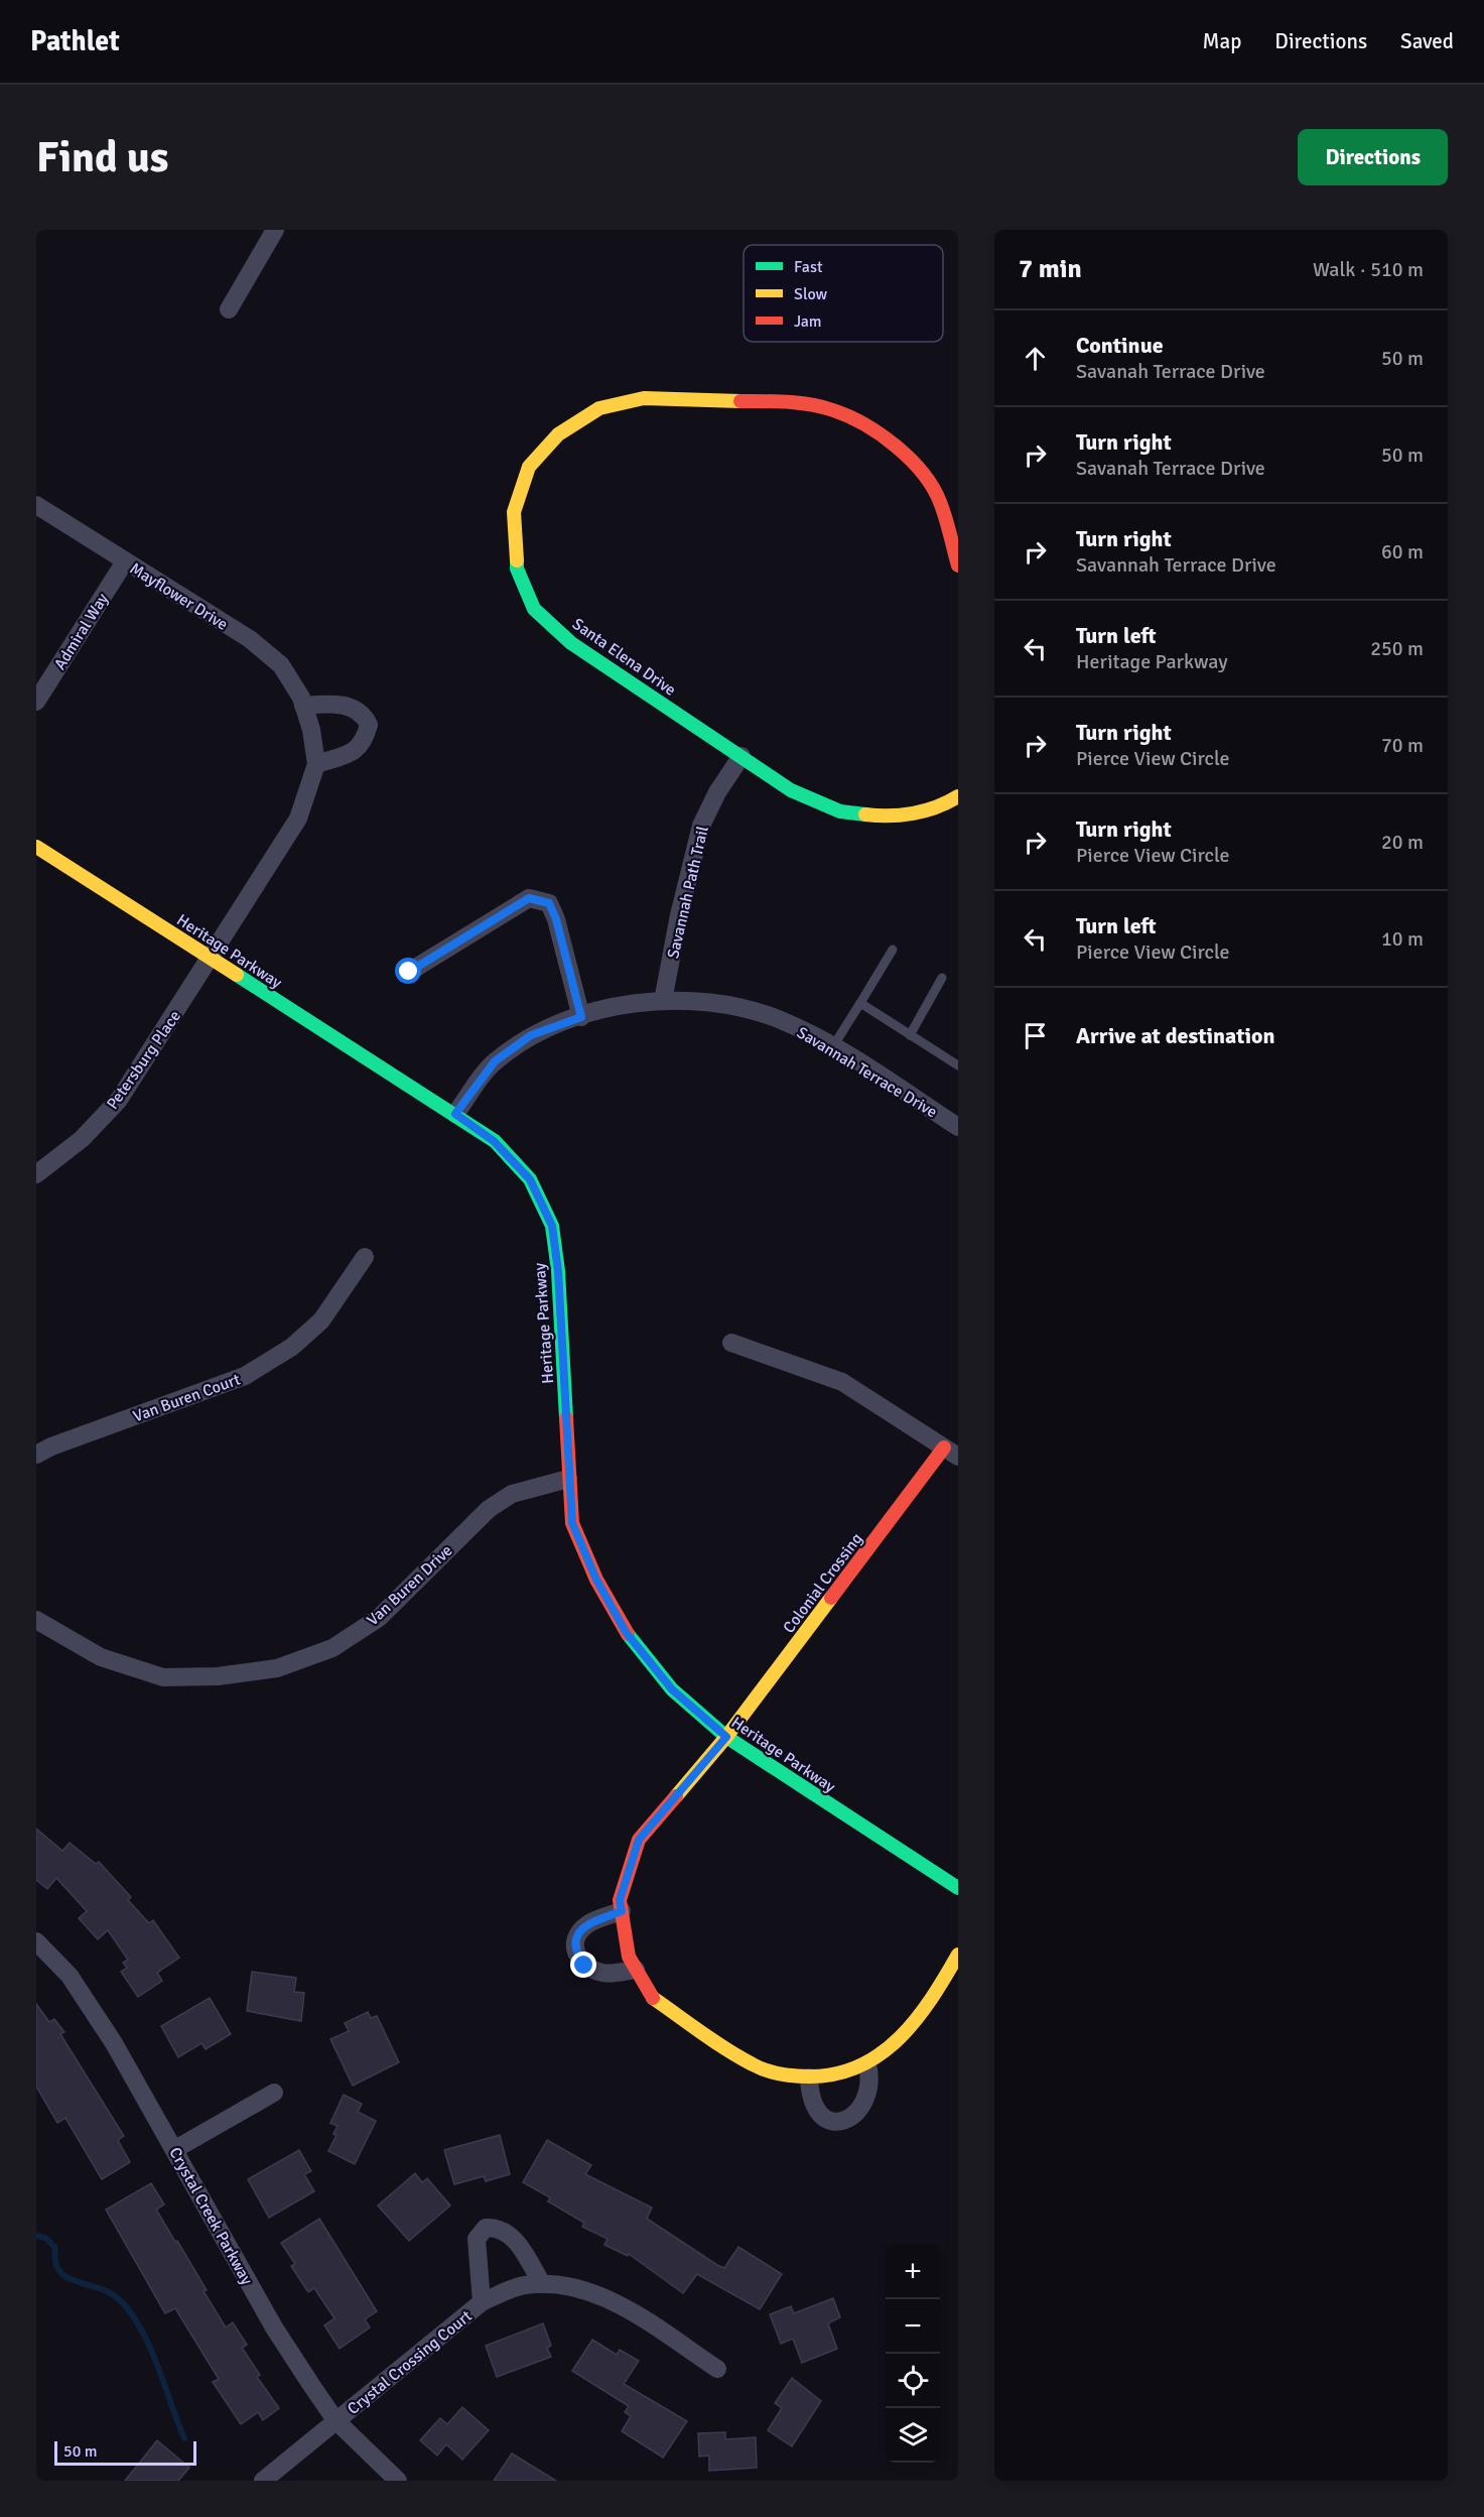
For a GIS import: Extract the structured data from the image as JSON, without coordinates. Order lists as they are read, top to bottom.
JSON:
{
  "streets": {
    "street": [
      "Mayflower Drive",
      "Admiral Way",
      "Santa Elena Drive",
      "Savannah Path Trail",
      "Heritage Parkway",
      "Petersburg Place",
      "Savannah Terrace Drive",
      "Van Buren Court",
      "Colonial Crossing",
      "Van Buren Drive",
      "Crystal Creek Parkway",
      "Crystal Crossing Court"
    ]
  },
  "crossings": [
    ["Mayflower Drive", "Admiral Way"],
    ["Mayflower Drive", "Heritage Parkway"],
    ["Mayflower Drive", "Petersburg Place"],
    ["Santa Elena Drive", "Savannah Path Trail"],
    ["Savannah Path Trail", "Savannah Terrace Drive"],
    ["Heritage Parkway", "Petersburg Place"],
    ["Heritage Parkway", "Savannah Terrace Drive"],
    ["Heritage Parkway", "Colonial Crossing"],
    ["Heritage Parkway", "Van Buren Drive"],
    ["Crystal Creek Parkway", "Crystal Crossing Court"]
  ],
  "legend": ["Fast", "Slow", "Jam"],
  "scale_bar": "50 m",
  "page": {
    "header": "Pathlet",
    "nav": ["Map", "Directions", "Saved"],
    "buttons": "Directions",
    "title": "Find us",
    "heading": ["7 min", "Walk · 510 m"],
    "list": [
      ["Continue", "Savanah Terrace Drive", "50 m"],
      ["Turn right", "Savanah Terrace Drive", "50 m"],
      ["Turn right", "Savannah Terrace Drive", "60 m"],
      ["Turn left", "Heritage Parkway", "250 m"],
      ["Turn right", "Pierce View Circle", "70 m"],
      ["Turn right", "Pierce View Circle", "20 m"],
      ["Turn left", "Pierce View Circle", "10 m"],
      "Arrive at destination"
    ],
    "map_buttons": ["+", "−"],
    "scale": "50 m"
  }
}
